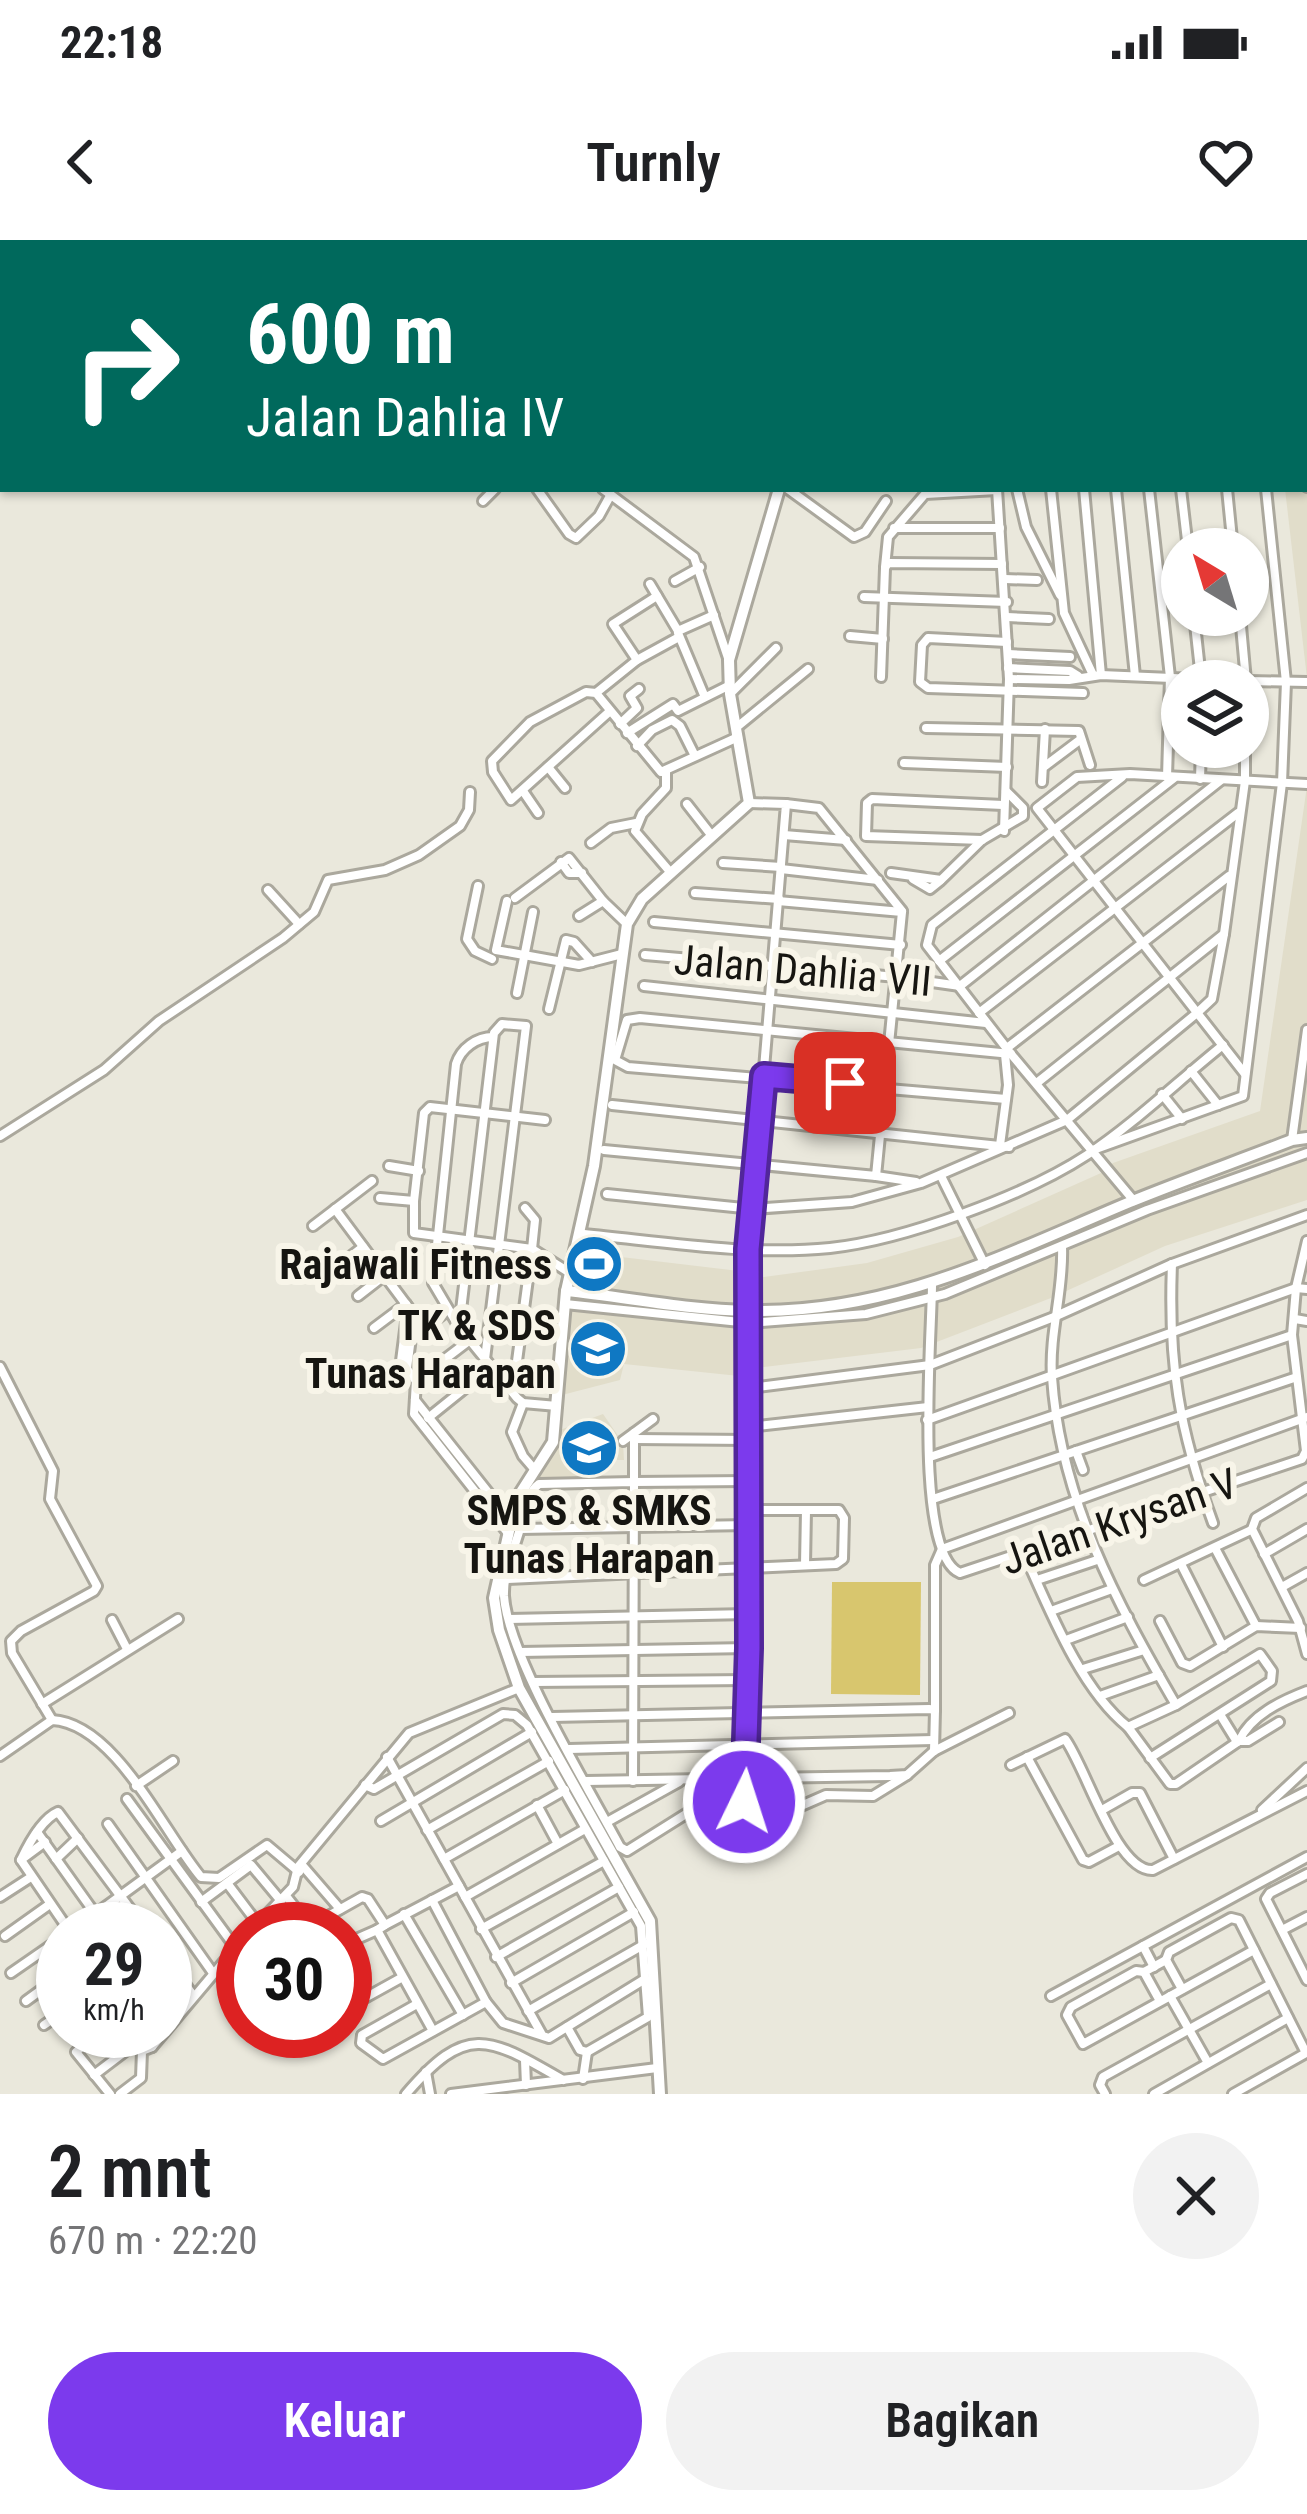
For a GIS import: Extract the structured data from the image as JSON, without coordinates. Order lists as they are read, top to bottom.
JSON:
{
  "streets": {
    "street": ["Jalan Dahlia VII", "Jalan Krysan V"]
  },
  "places": {
    "sports": ["Rajawali Fitness"],
    "school or university": ["TK & SDS Tunas Harapan", "SMPS & SMKS Tunas Harapan"]
  },
  "north": "top left",
  "page": {
    "status": "22:18",
    "header": "Turnly",
    "turn": ["600 m", "Jalan Dahlia IV"],
    "speed": "29 km/h",
    "limit": "30",
    "heading": ["2 mnt", "670 m · 22:20"],
    "buttons": ["Keluar", "Bagikan"]
  }
}
